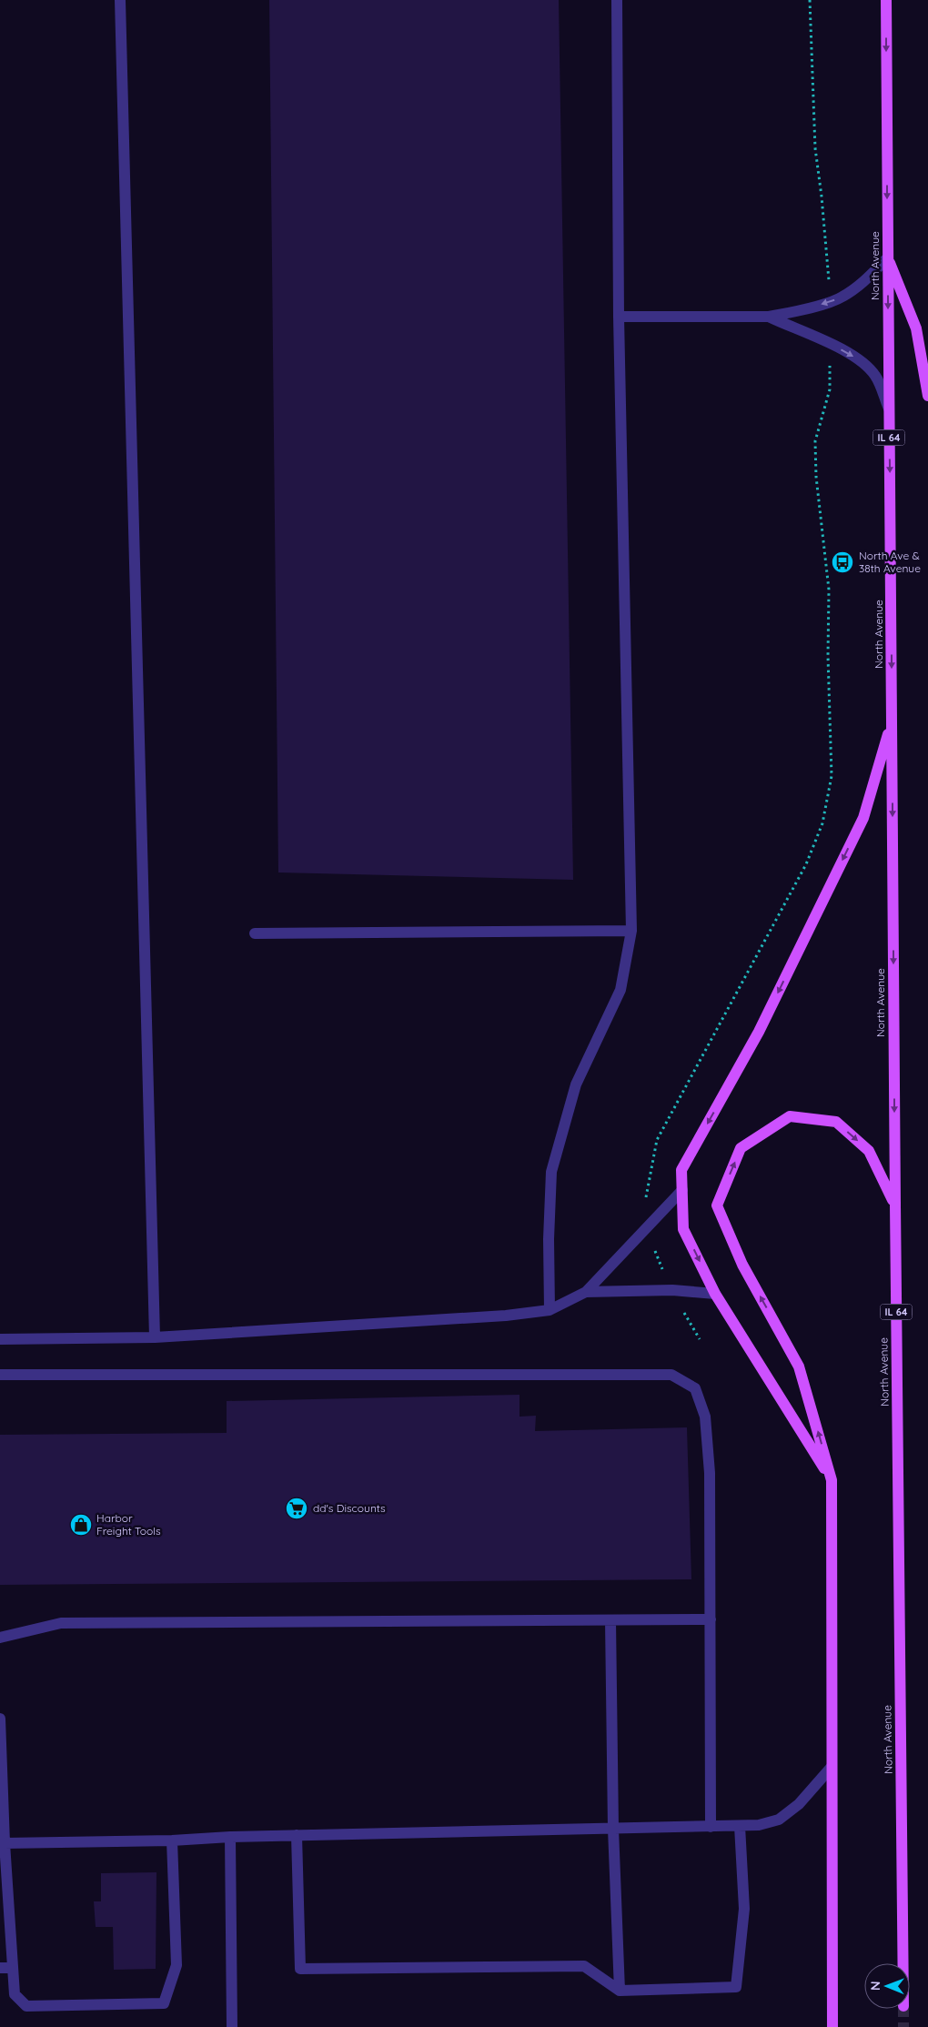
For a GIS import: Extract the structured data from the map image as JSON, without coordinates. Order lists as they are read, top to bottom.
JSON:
{
  "streets": {
    "main road": ["North Avenue", "IL 64"]
  },
  "places": {
    "bus stop": ["North Ave & 38th Avenue"],
    "supermarket": ["dd's Discounts"],
    "shop": ["Harbor Freight Tools"]
  },
  "north": "left"
}
